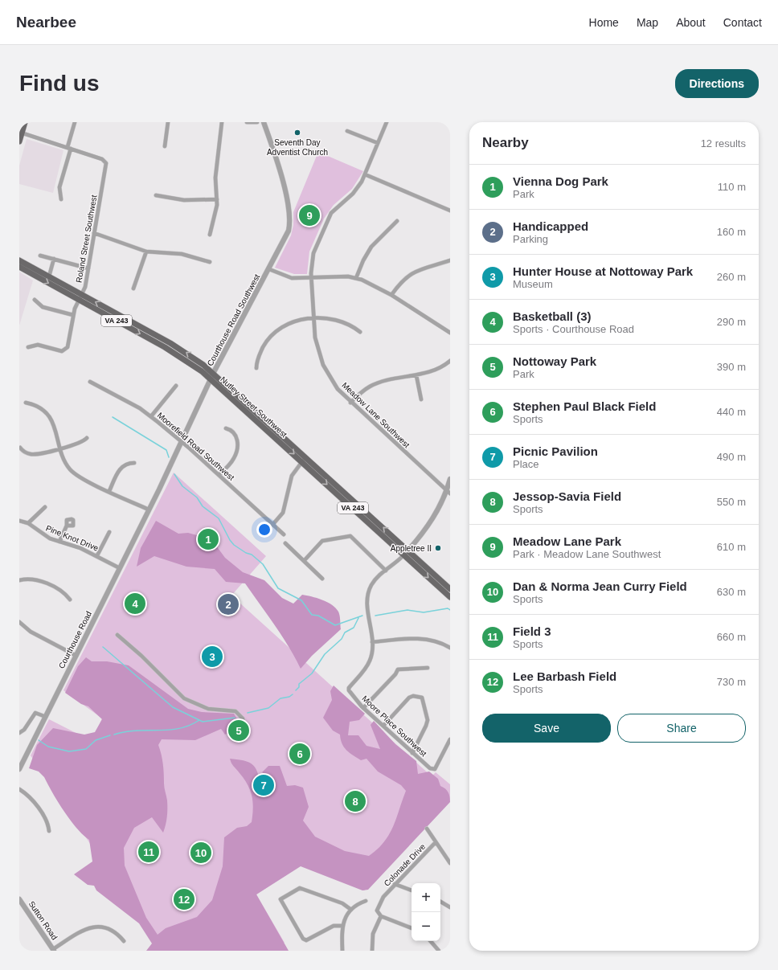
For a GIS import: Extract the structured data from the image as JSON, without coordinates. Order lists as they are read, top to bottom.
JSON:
{
  "streets": {
    "main road": ["VA 243", "Nutley Street Southwest"],
    "street": [
      "Roland Street Southwest",
      "Courthouse Road Southwest",
      "Meadow Lane Southwest",
      "Moorefield Road Southwest",
      "Pine Knot Drive",
      "Courthouse Road",
      "Moore Place Southwest",
      "Colonade Drive",
      "Sutton Road"
    ]
  },
  "crossings": [
    ["Roland Street Southwest", "Nutley Street Southwest"],
    ["Courthouse Road Southwest", "Nutley Street Southwest"],
    ["Courthouse Road Southwest", "Moorefield Road Southwest"],
    ["Courthouse Road Southwest", "Courthouse Road"],
    ["Pine Knot Drive", "Courthouse Road"]
  ],
  "places": ["Seventh Day Adventist Church", "Appletree II"],
  "page": {
    "header": "Nearbee",
    "nav": [
      "Home",
      "Map",
      "About",
      "Contact"
    ],
    "buttons": [
      "Directions",
      ["Save", "Share"]
    ],
    "title": "Find us",
    "heading": ["Nearby", "12 results"],
    "list": [
      {
        "mark": "1",
        "name": "Vienna Dog Park",
        "note": "Park",
        "value": "110 m"
      },
      {
        "mark": "2",
        "name": "Handicapped",
        "note": "Parking",
        "value": "160 m"
      },
      {
        "mark": "3",
        "name": "Hunter House at Nottoway Park",
        "note": "Museum",
        "value": "260 m"
      },
      {
        "mark": "4",
        "name": "Basketball (3)",
        "note": "Sports · Courthouse Road",
        "value": "290 m"
      },
      {
        "mark": "5",
        "name": "Nottoway Park",
        "note": "Park",
        "value": "390 m"
      },
      {
        "mark": "6",
        "name": "Stephen Paul Black Field",
        "note": "Sports",
        "value": "440 m"
      },
      {
        "mark": "7",
        "name": "Picnic Pavilion",
        "note": "Place",
        "value": "490 m"
      },
      {
        "mark": "8",
        "name": "Jessop-Savia Field",
        "note": "Sports",
        "value": "550 m"
      },
      {
        "mark": "9",
        "name": "Meadow Lane Park",
        "note": "Park · Meadow Lane Southwest",
        "value": "610 m"
      },
      {
        "mark": "10",
        "name": "Dan & Norma Jean Curry Field",
        "note": "Sports",
        "value": "630 m"
      },
      {
        "mark": "11",
        "name": "Field 3",
        "note": "Sports",
        "value": "660 m"
      },
      {
        "mark": "12",
        "name": "Lee Barbash Field",
        "note": "Sports",
        "value": "730 m"
      }
    ],
    "pins": [
      "9",
      "1",
      "4",
      "2",
      "3",
      "5",
      "6",
      "7",
      "8",
      "11",
      "10",
      "12"
    ],
    "map_buttons": ["+", "−"]
  }
}
